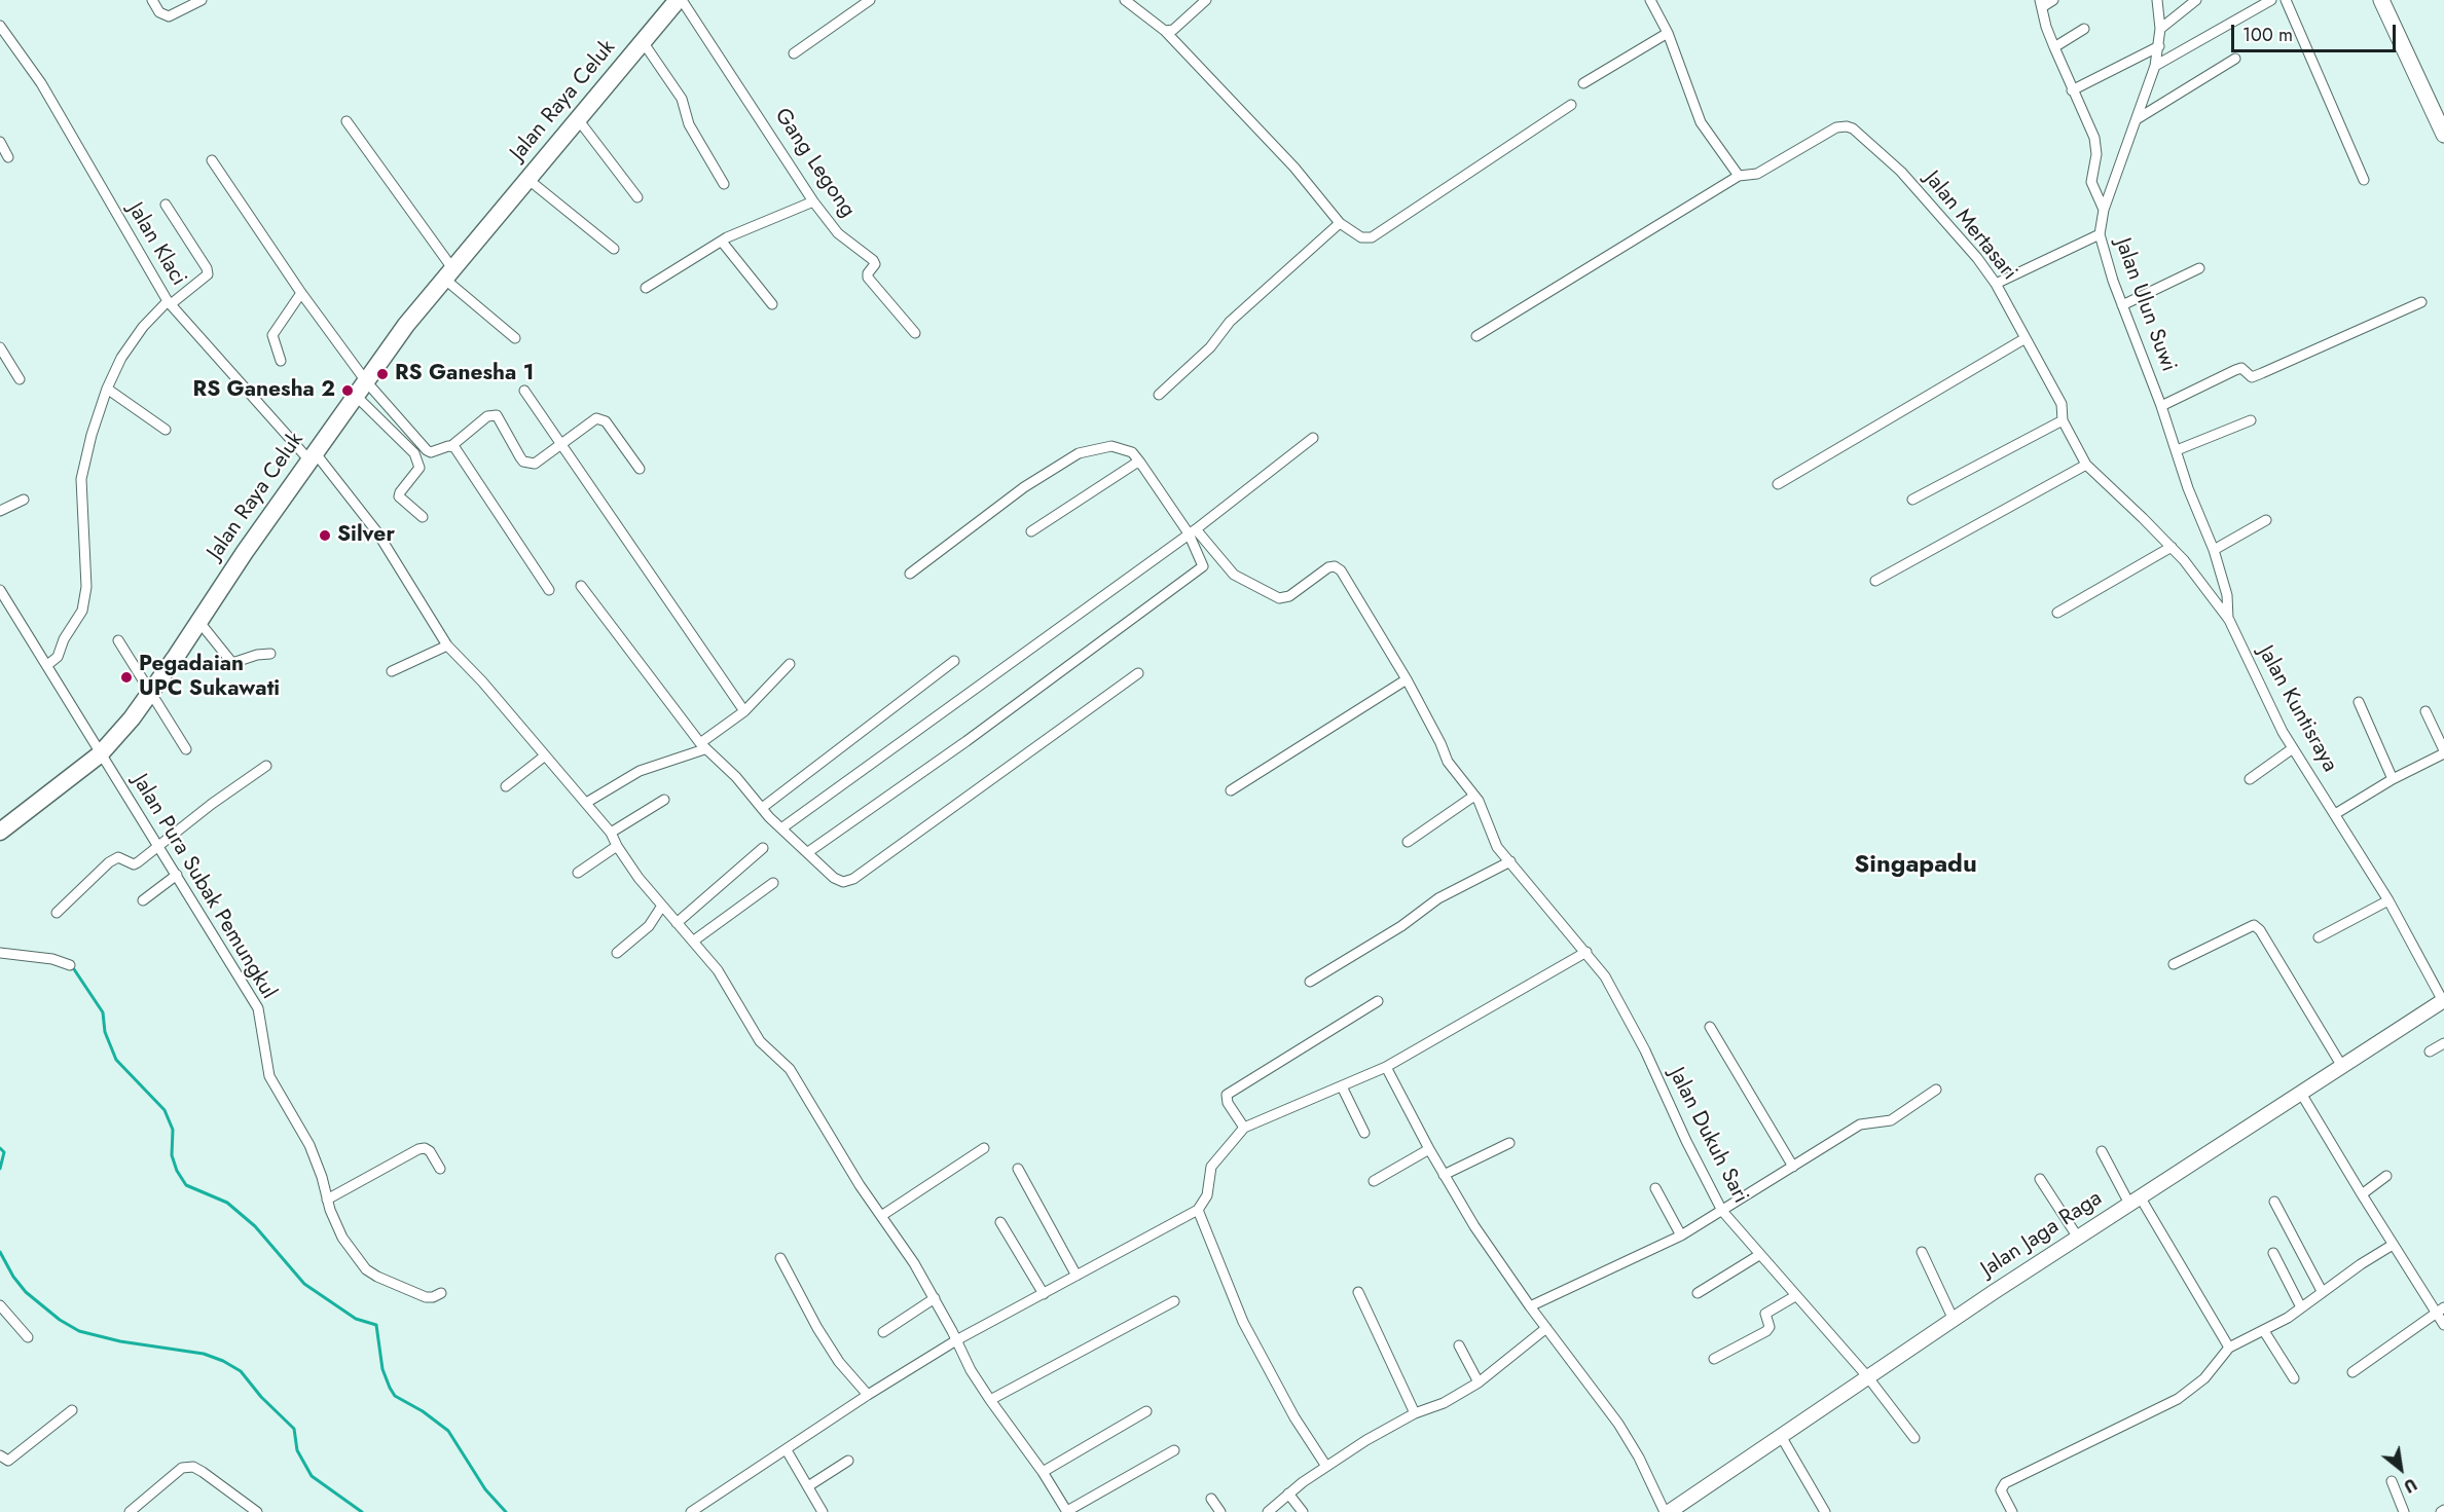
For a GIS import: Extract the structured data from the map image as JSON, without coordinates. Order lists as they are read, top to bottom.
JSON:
{
  "streets": {
    "highway": ["Jalan Raya Celuk"],
    "street": [
      "Gang Legong",
      "Jalan Mertasari",
      "Jalan Klaci",
      "Jalan Ulun Suwi",
      "Jalan Kuntisraya",
      "Jalan Pura Subak Pemungkul",
      "Jalan Dukuh Sari",
      "Jalan Jaga Raga"
    ]
  },
  "crossings": [
    ["Jalan Raya Celuk", "Gang Legong"],
    ["Jalan Raya Celuk", "Jalan Klaci"],
    ["Jalan Raya Celuk", "Jalan Pura Subak Pemungkul"],
    ["Jalan Mertasari", "Jalan Ulun Suwi"],
    ["Jalan Mertasari", "Jalan Kuntisraya"],
    ["Jalan Ulun Suwi", "Jalan Kuntisraya"],
    ["Jalan Kuntisraya", "Jalan Jaga Raga"],
    ["Jalan Dukuh Sari", "Jalan Jaga Raga"]
  ],
  "districts": ["Singapadu"],
  "places": [
    "RS Ganesha 1",
    "RS Ganesha 2",
    "Silver",
    "Pegadaian UPC Sukawati"
  ],
  "scale_bar": "100 m",
  "north": "bottom right"
}
